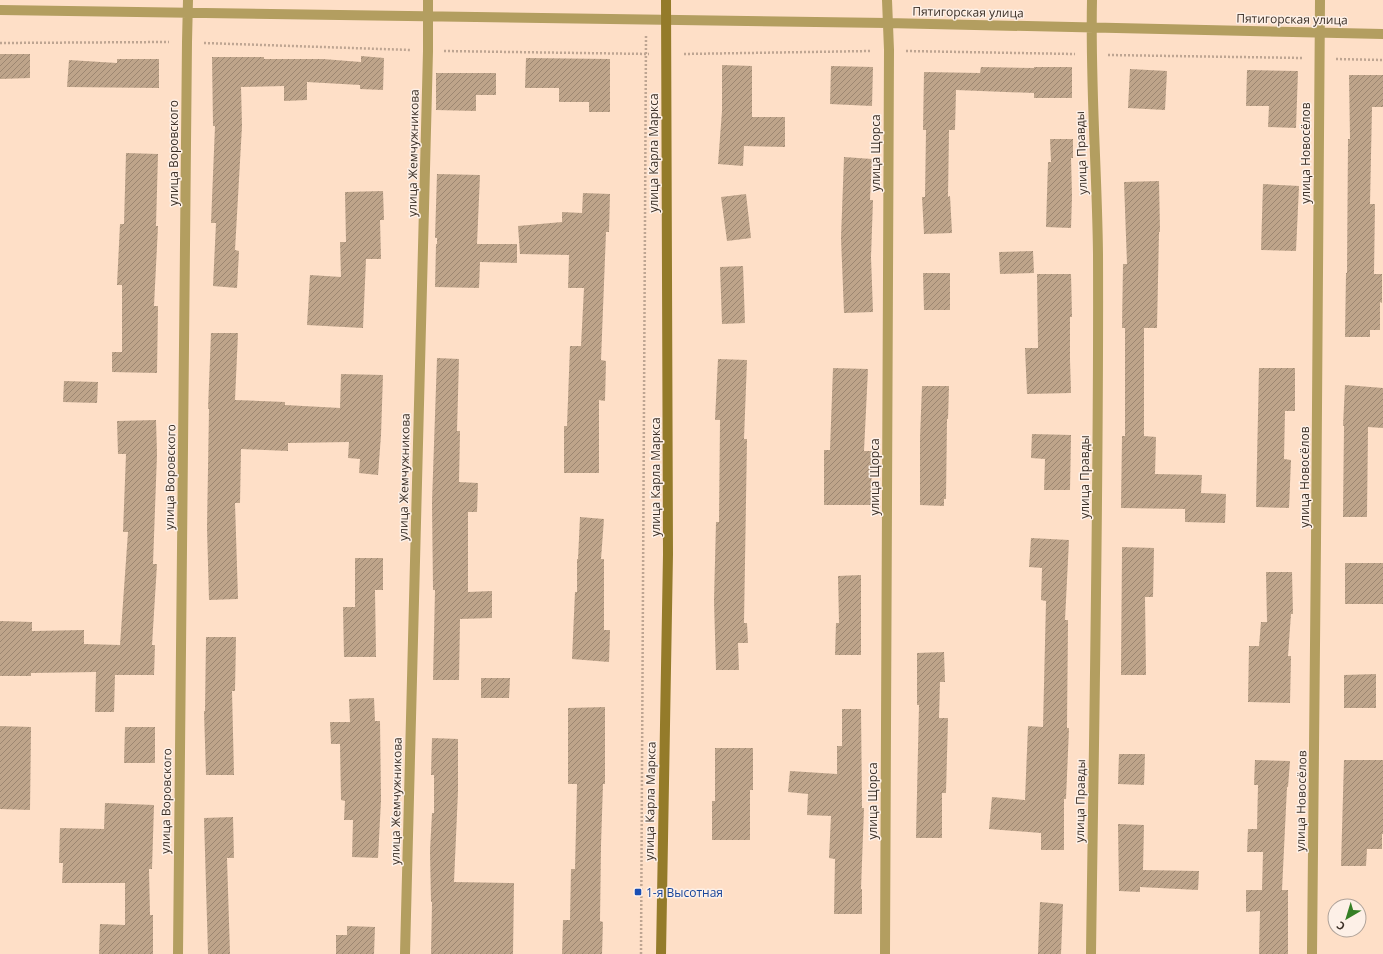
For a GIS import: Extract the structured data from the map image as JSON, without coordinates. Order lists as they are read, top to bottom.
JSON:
{
  "streets": {
    "main road": ["улица Карла Маркса"],
    "street": [
      "Пятигорская улица",
      "улица Воровского",
      "улица Жемчужникова",
      "улица Щорса",
      "улица Правды",
      "улица Новосёлов"
    ]
  },
  "crossings": [
    ["Пятигорская улица", "улица Воровского"],
    ["Пятигорская улица", "улица Жемчужникова"],
    ["Пятигорская улица", "улица Карла Маркса"],
    ["Пятигорская улица", "улица Щорса"],
    ["Пятигорская улица", "улица Правды"],
    ["Пятигорская улица", "улица Новосёлов"]
  ],
  "places": {
    "transit": ["1-я Высотная"]
  },
  "north": "bottom left"
}
